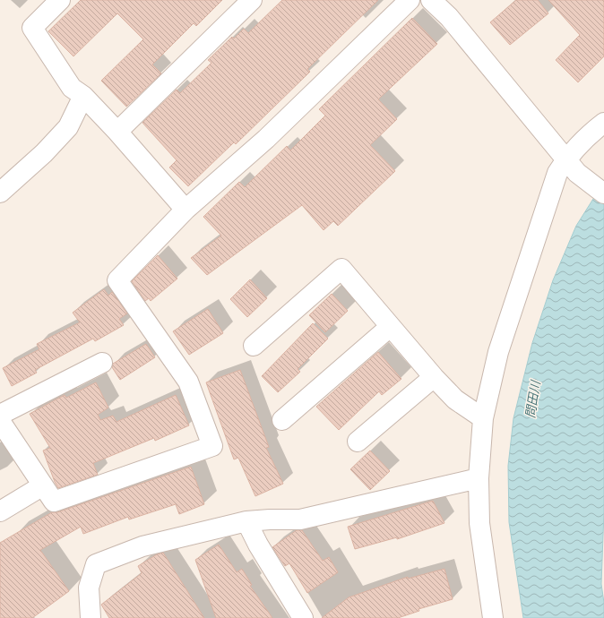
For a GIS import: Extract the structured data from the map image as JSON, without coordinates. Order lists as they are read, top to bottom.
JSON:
{
  "water": ["問田川"]
}
